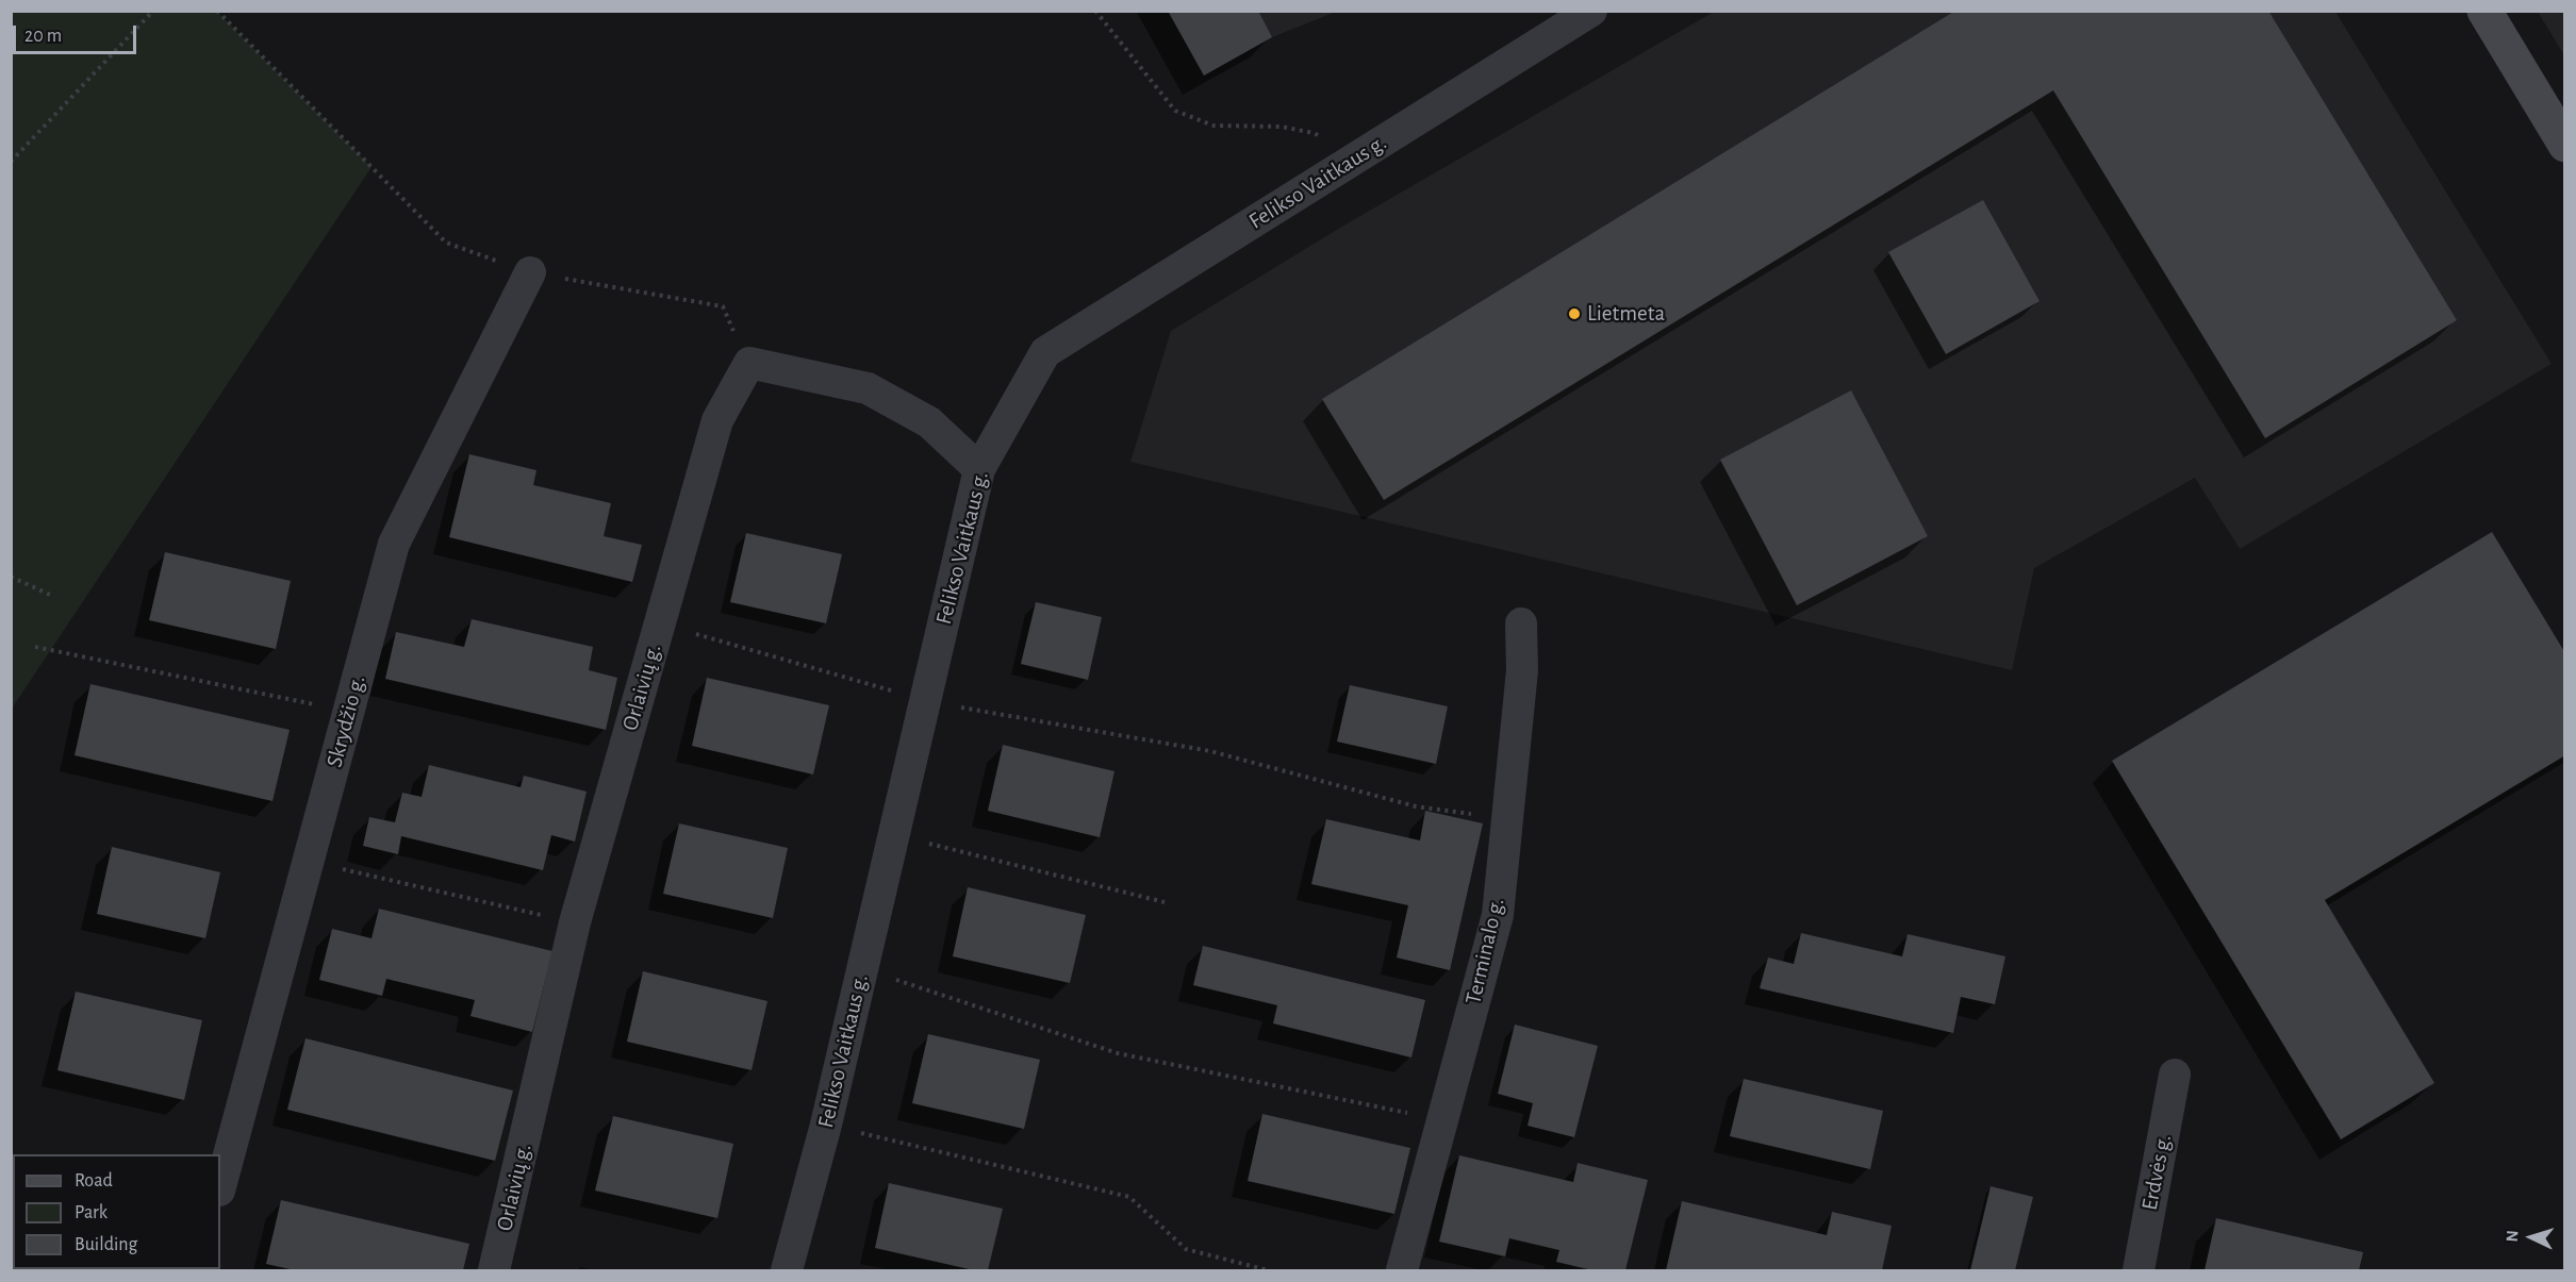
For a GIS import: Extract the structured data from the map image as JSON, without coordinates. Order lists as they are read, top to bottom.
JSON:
{
  "streets": {
    "street": [
      "Felikso Vaitkaus g.",
      "Orlaivių g.",
      "Skrydžio g.",
      "Terminalo g.",
      "Erdvės g."
    ]
  },
  "places": ["Lietmeta"],
  "legend": ["Road", "Park", "Building"],
  "scale_bar": "20 m",
  "north": "left"
}
